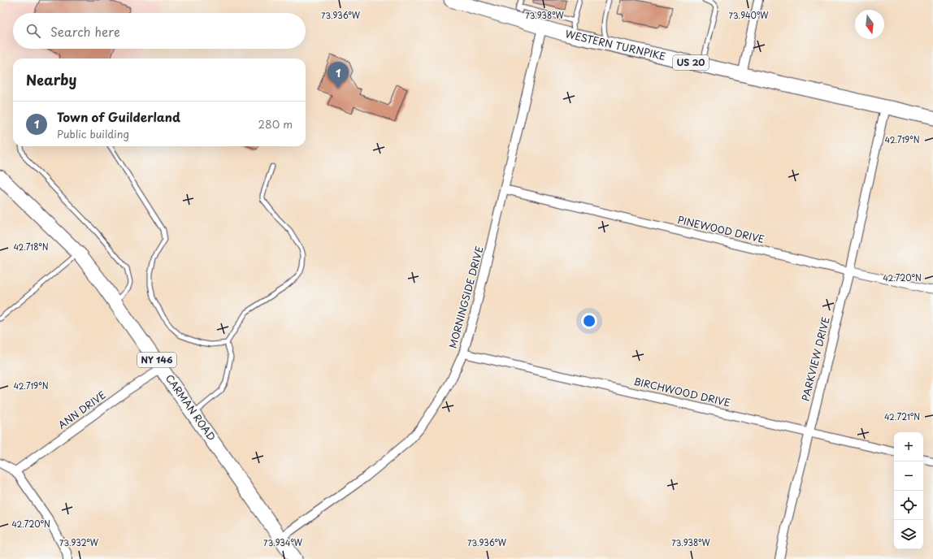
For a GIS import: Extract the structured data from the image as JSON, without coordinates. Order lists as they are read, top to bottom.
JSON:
{
  "streets": {
    "main road": [
      "WESTERN TURNPIKE",
      "US 20",
      "NY 146",
      "CARMAN ROAD"
    ],
    "street": [
      "PINEWOOD DRIVE",
      "MORNINGSIDE DRIVE",
      "PARKVIEW DRIVE",
      "BIRCHWOOD DRIVE",
      "ANN DRIVE"
    ]
  },
  "crossings": [
    ["WESTERN TURNPIKE", "MORNINGSIDE DRIVE"],
    ["WESTERN TURNPIKE", "PARKVIEW DRIVE"],
    ["PINEWOOD DRIVE", "MORNINGSIDE DRIVE"],
    ["PINEWOOD DRIVE", "PARKVIEW DRIVE"],
    ["MORNINGSIDE DRIVE", "BIRCHWOOD DRIVE"],
    ["MORNINGSIDE DRIVE", "CARMAN ROAD"],
    ["PARKVIEW DRIVE", "BIRCHWOOD DRIVE"],
    ["CARMAN ROAD", "ANN DRIVE"]
  ],
  "north": "bottom",
  "page": {
    "search": "Search here",
    "heading": "Nearby",
    "pins": "1",
    "list": [
      {
        "mark": "1",
        "name": "Town of Guilderland",
        "note": "Public building",
        "value": "280 m"
      }
    ],
    "map_buttons": ["+", "−"]
  },
  "coordinates": [
    "73.936°W",
    "73.938°W",
    "73.940°W",
    "42.719°N",
    "42.718°N",
    "42.720°N",
    "42.721°N",
    "73.932°W",
    "73.934°W"
  ]
}
